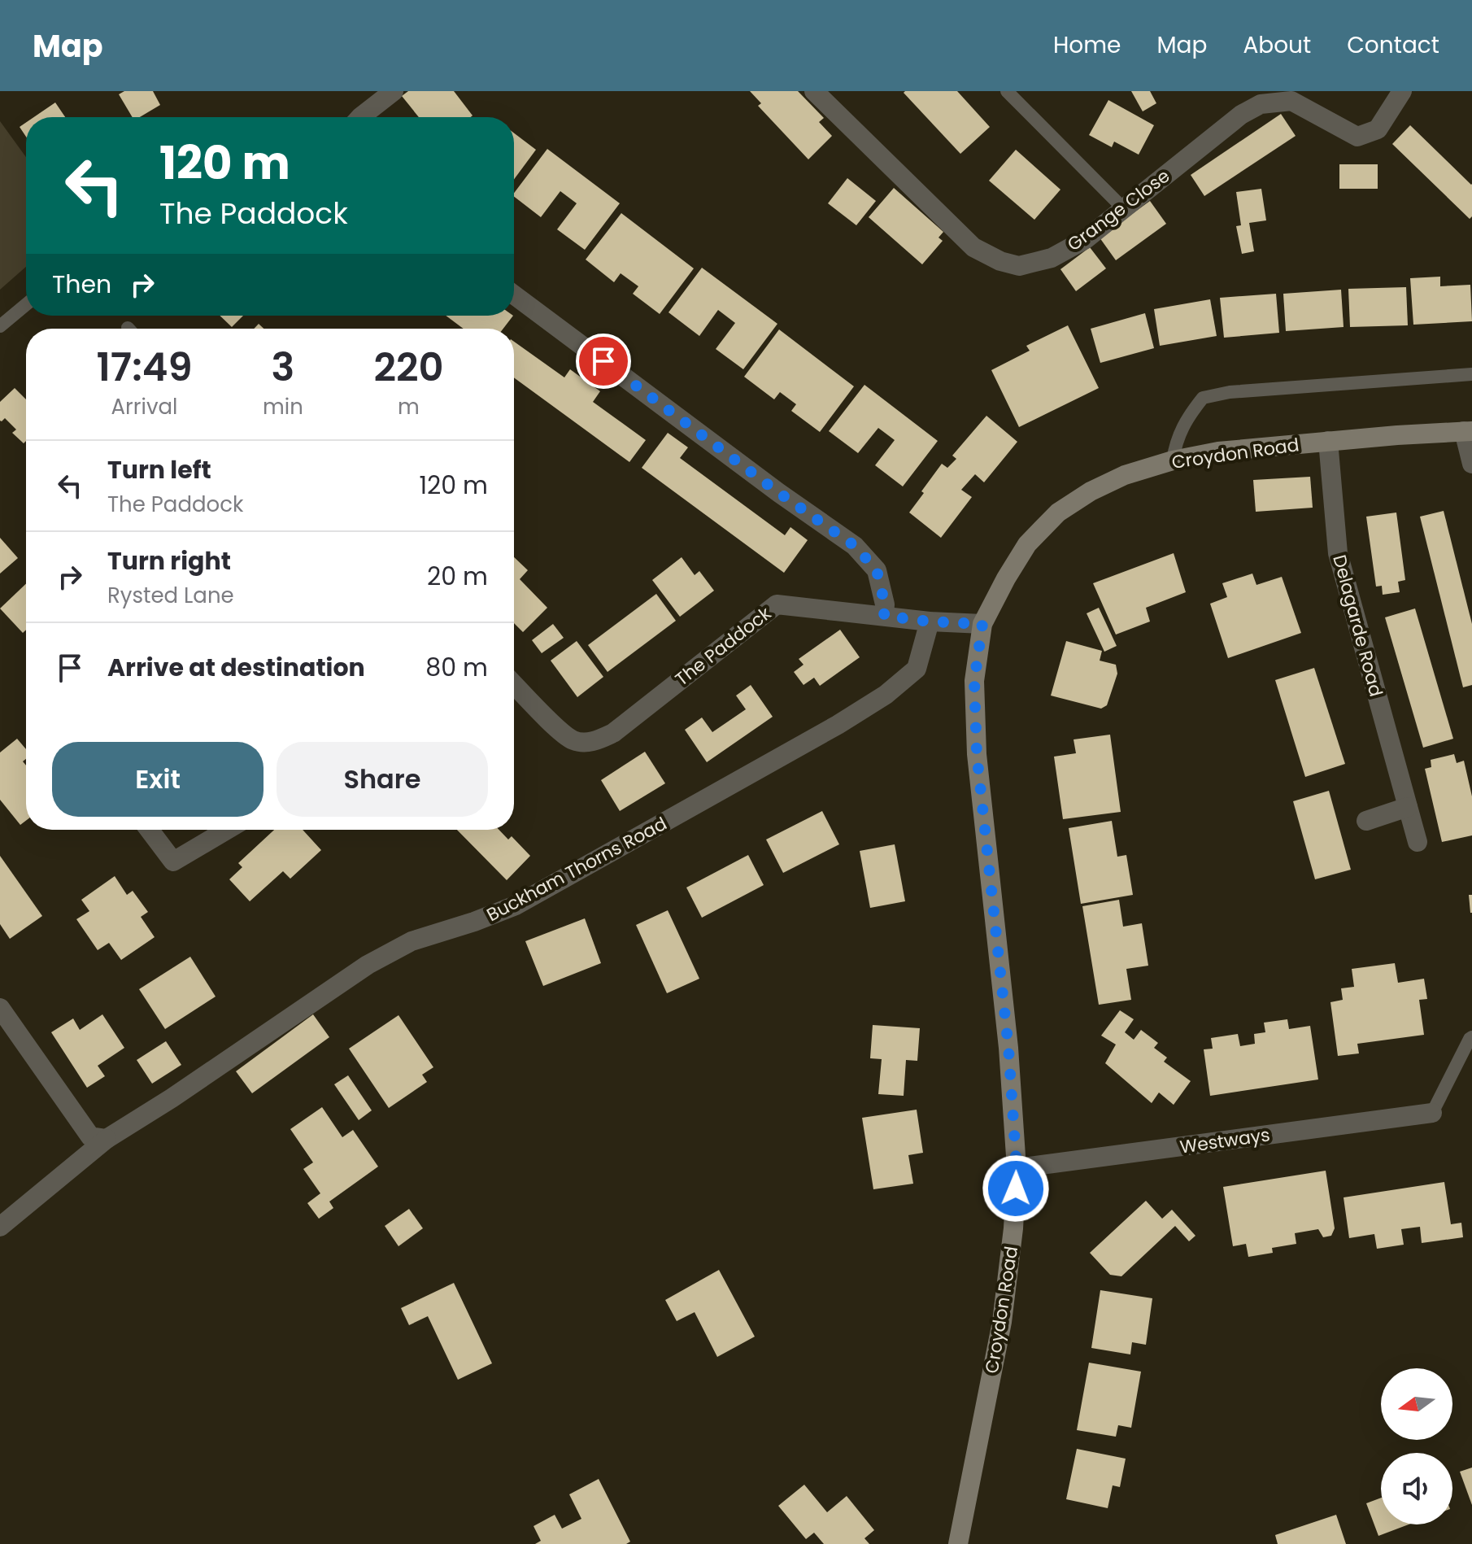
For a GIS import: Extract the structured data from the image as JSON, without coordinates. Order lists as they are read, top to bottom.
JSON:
{
  "streets": {
    "main road": ["Croydon Road"],
    "street": [
      "Grange Close",
      "Delagarde Road",
      "The Paddock",
      "Buckham Thorns Road",
      "Westways"
    ]
  },
  "crossings": [
    ["Croydon Road", "Delagarde Road"],
    ["Croydon Road", "The Paddock"],
    ["Croydon Road", "Westways"],
    ["The Paddock", "Buckham Thorns Road"]
  ],
  "north": "left",
  "page": {
    "header": "Map",
    "nav": [
      "Home",
      "Map",
      "About",
      "Contact"
    ],
    "turn": ["120 m", "The Paddock"],
    "then": "Then",
    "eta": [
      "17:49",
      "Arrival",
      "3",
      "min",
      "220",
      "m"
    ],
    "list": [
      {
        "name": "Turn left",
        "note": "The Paddock",
        "value": "120 m"
      },
      {
        "name": "Turn right",
        "note": "Rysted Lane",
        "value": "20 m"
      },
      {
        "name": "Arrive at destination",
        "value": "80 m"
      }
    ],
    "buttons": ["Exit", "Share"]
  }
}
